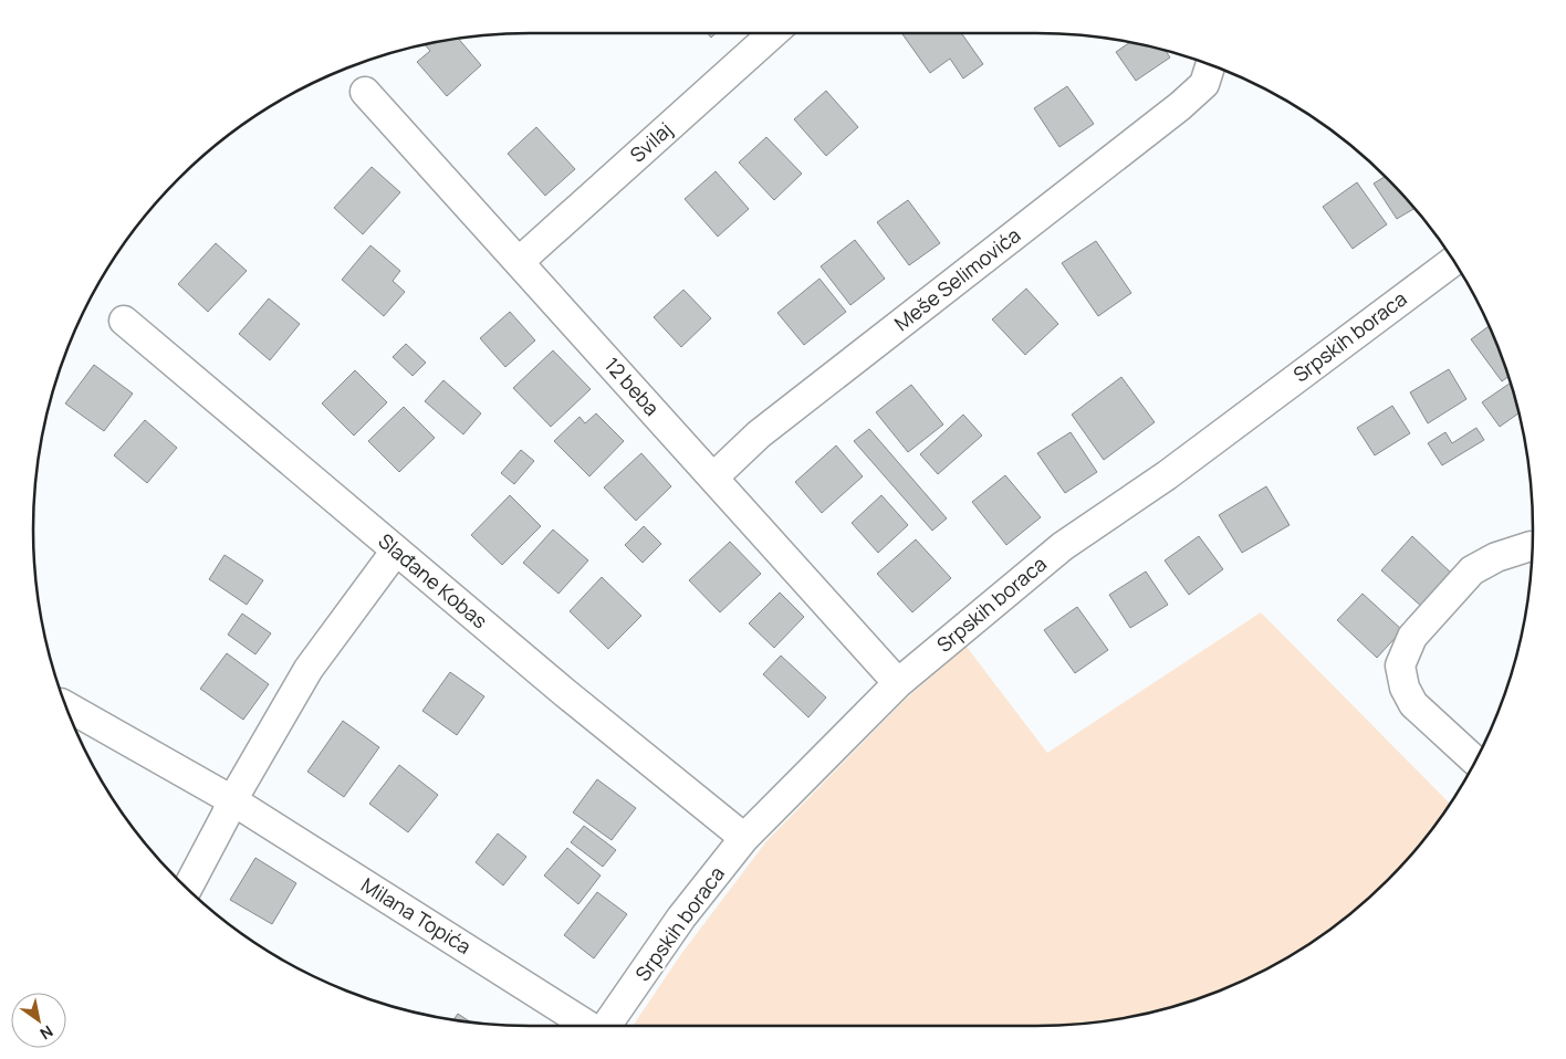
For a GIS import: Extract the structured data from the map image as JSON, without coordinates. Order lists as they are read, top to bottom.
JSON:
{
  "streets": {
    "street": [
      "Svilaj",
      "Meše Selimovića",
      "Srpskih boraca",
      "12 beba",
      "Slađane Kobas",
      "Milana Topića"
    ]
  },
  "crossings": [
    ["Svilaj", "12 beba"],
    ["Meše Selimovića", "12 beba"],
    ["Srpskih boraca", "12 beba"],
    ["Srpskih boraca", "Slađane Kobas"]
  ],
  "north": "bottom right"
}
